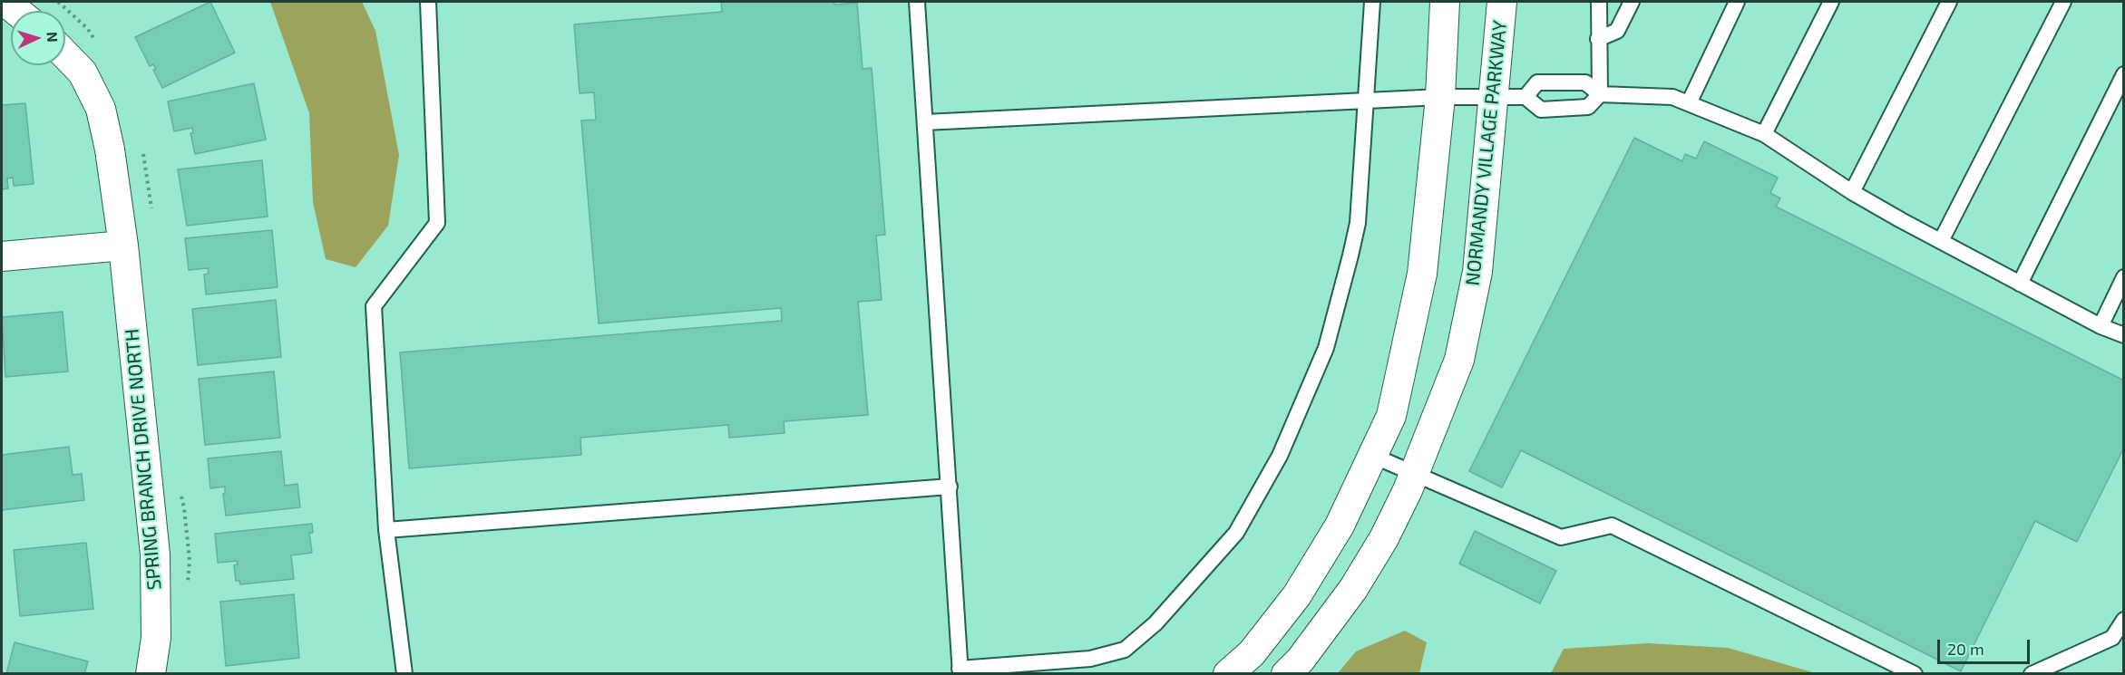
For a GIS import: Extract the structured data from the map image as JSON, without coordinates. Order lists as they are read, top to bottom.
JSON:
{
  "streets": {
    "street": ["NORMANDY VILLAGE PARKWAY", "SPRING BRANCH DRIVE NORTH"]
  },
  "scale_bar": "20 m",
  "north": "right"
}
